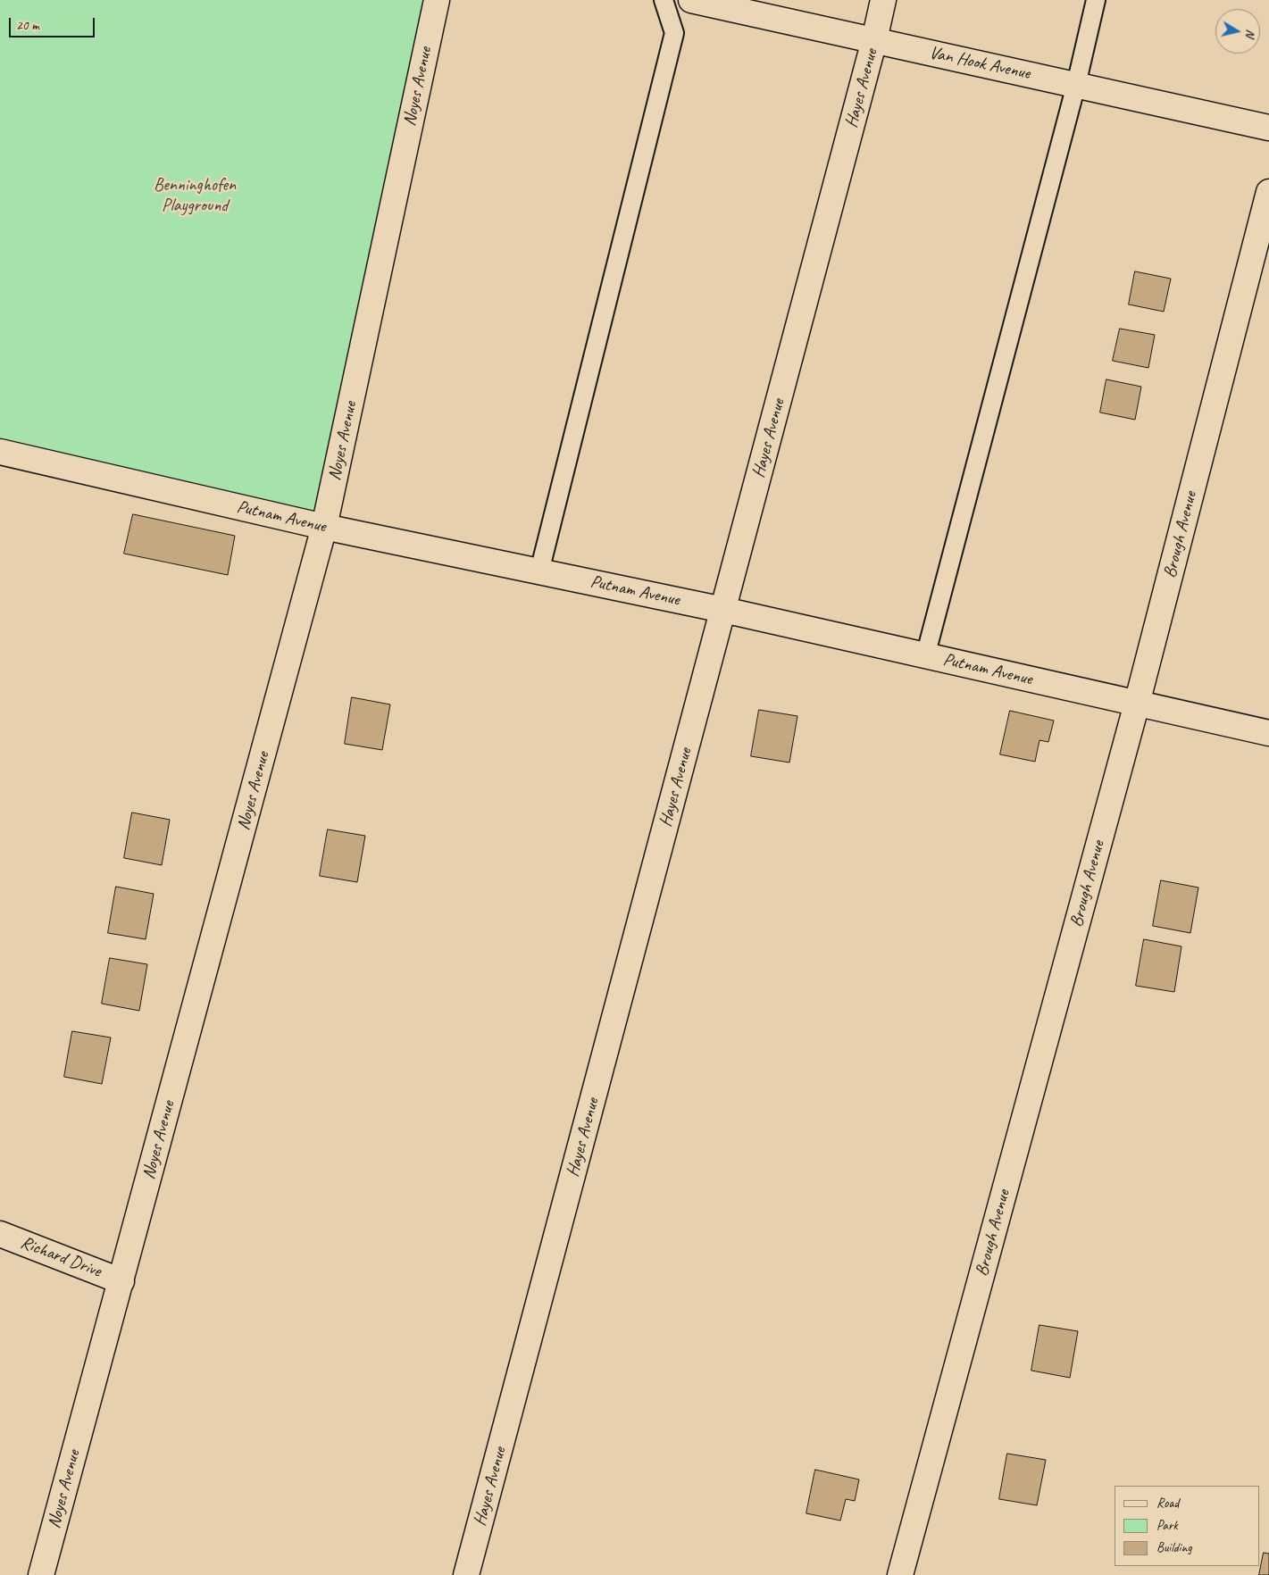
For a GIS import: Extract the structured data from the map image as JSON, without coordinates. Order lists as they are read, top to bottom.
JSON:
{
  "streets": {
    "street": [
      "Van Hook Avenue",
      "Noyes Avenue",
      "Hayes Avenue",
      "Putnam Avenue",
      "Brough Avenue",
      "Richard Drive"
    ]
  },
  "crossings": [
    ["Van Hook Avenue", "Hayes Avenue"],
    ["Noyes Avenue", "Putnam Avenue"],
    ["Noyes Avenue", "Richard Drive"],
    ["Hayes Avenue", "Putnam Avenue"],
    ["Putnam Avenue", "Brough Avenue"]
  ],
  "parks": ["Benninghofen Playground"],
  "legend": ["Road", "Park", "Building"],
  "scale_bar": "20 m",
  "north": "right"
}
